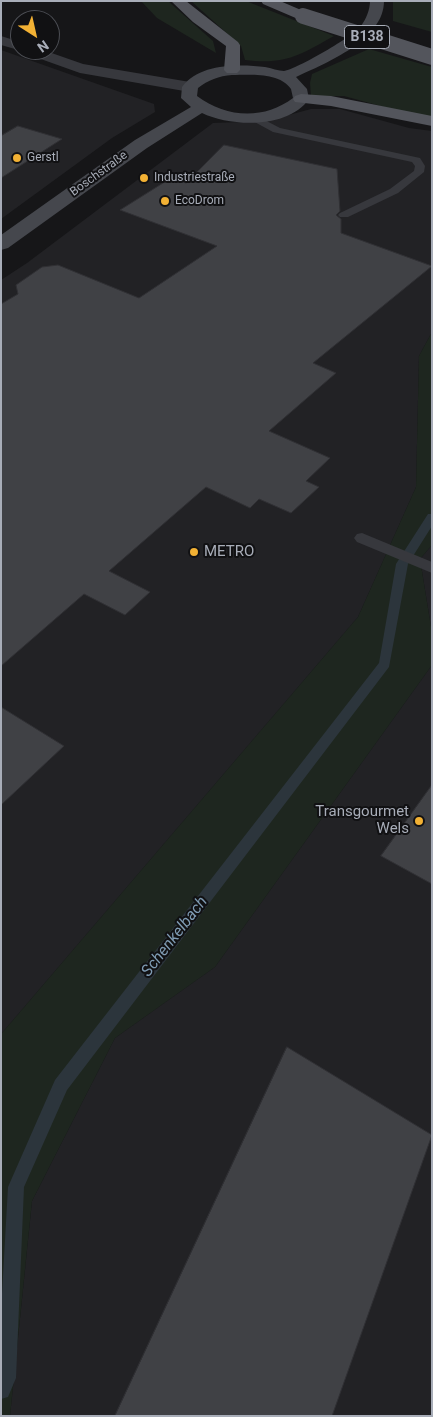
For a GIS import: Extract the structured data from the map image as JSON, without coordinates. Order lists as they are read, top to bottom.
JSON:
{
  "streets": {
    "main road": ["B138", "Boschstraße"]
  },
  "water": ["Schenkelbach"],
  "places": [
    "Gerstl",
    "Industriestraße",
    "EcoDrom",
    "METRO",
    "Transgourmet Wels"
  ],
  "north": "bottom right"
}
